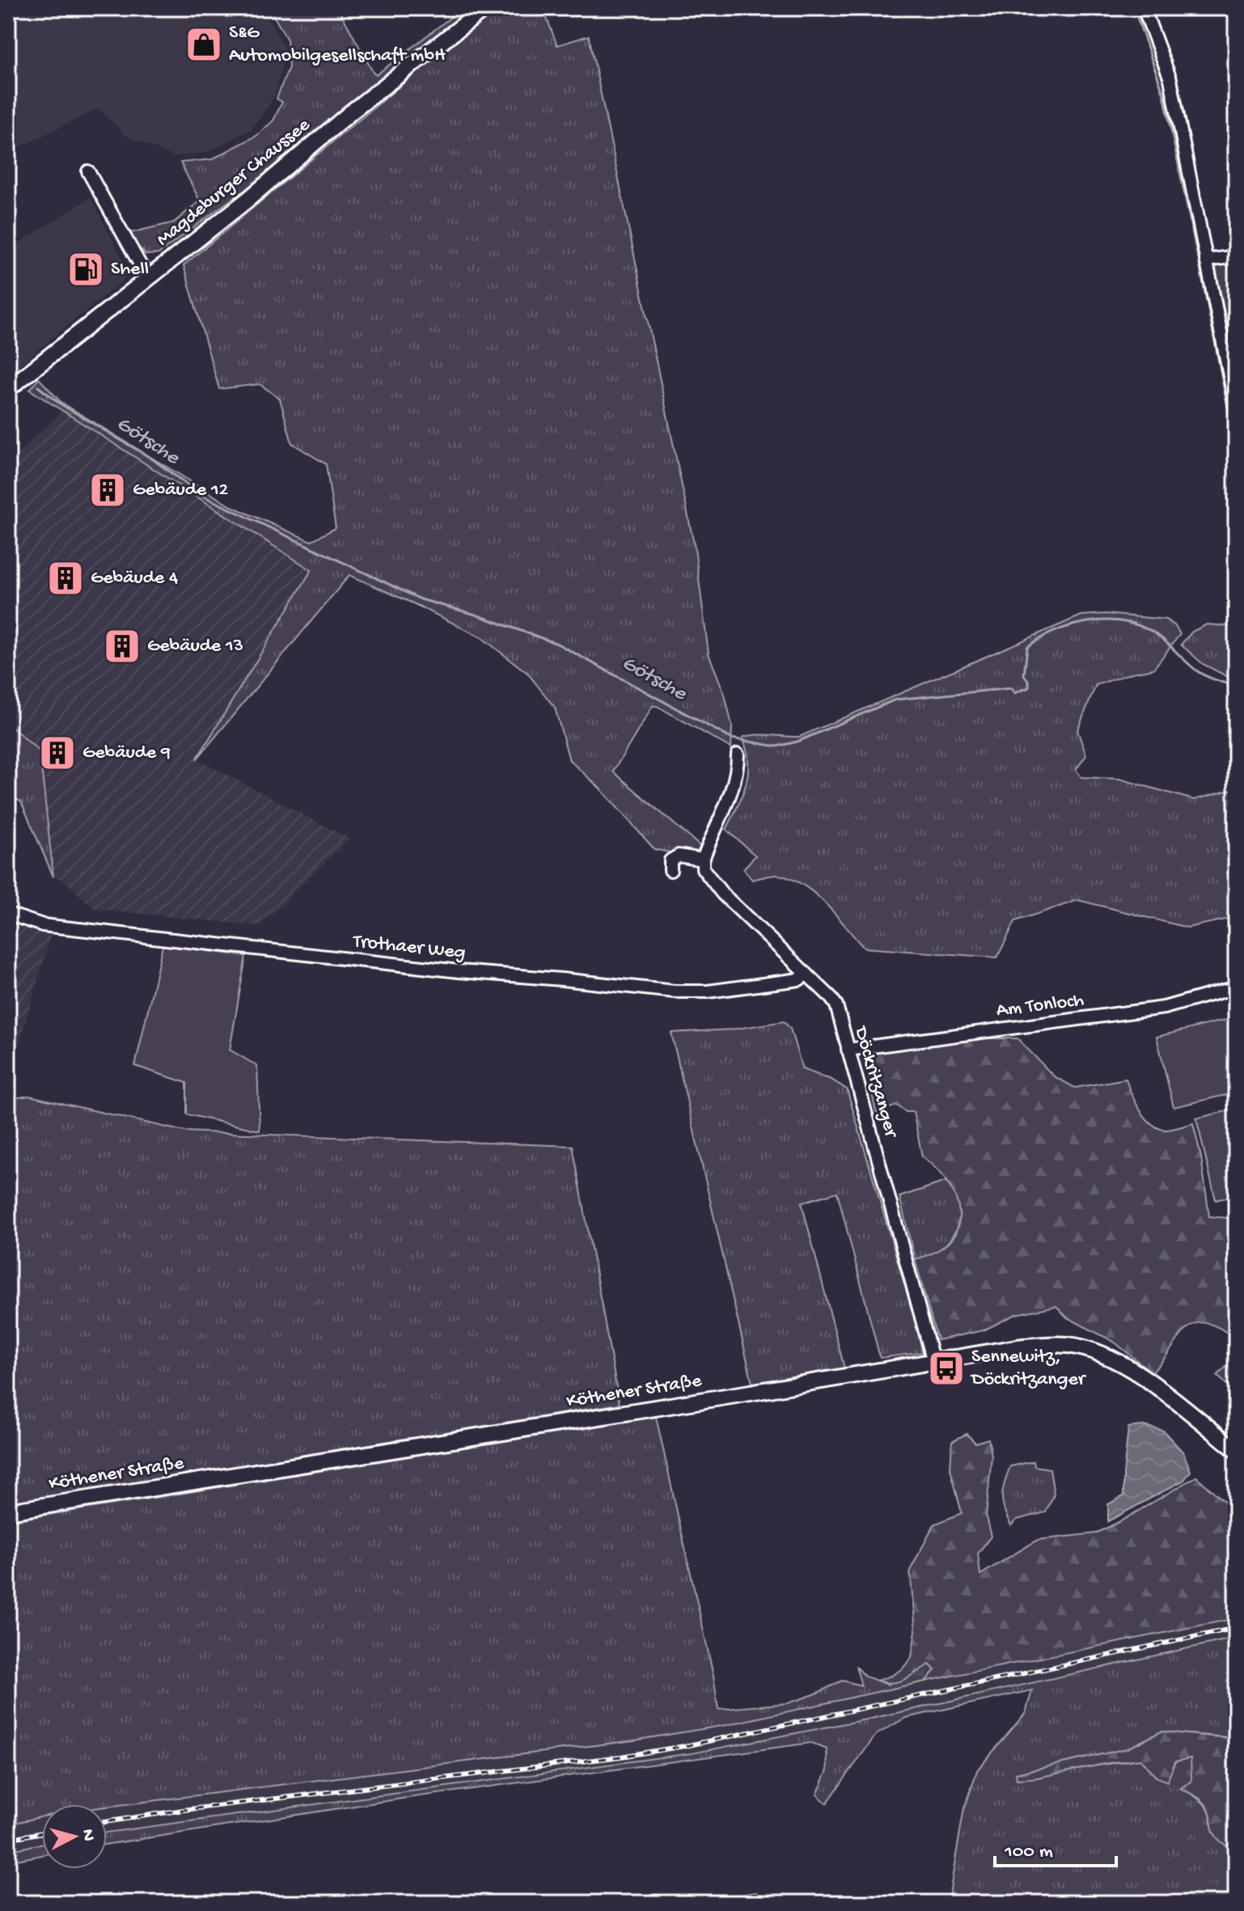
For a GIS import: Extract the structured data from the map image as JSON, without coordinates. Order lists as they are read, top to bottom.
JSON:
{
  "streets": {
    "main road": ["Magdeburger Chaussee", "Köthener Straße"],
    "street": ["Trothaer Weg", "Am Tonloch", "Döckritzanger"]
  },
  "crossings": [
    ["Trothaer Weg", "Döckritzanger"],
    ["Am Tonloch", "Döckritzanger"],
    ["Döckritzanger", "Köthener Straße"]
  ],
  "water": ["Götsche"],
  "places": {
    "shop": ["S&G Automobilgesellschaft mbH"],
    "fuel station": ["Shell"],
    "building": [
      "Gebäude 12",
      "Gebäude 4",
      "Gebäude 13",
      "Gebäude 9"
    ],
    "bus stop": ["Sennewitz, Döckritzanger"]
  },
  "scale_bar": "100 m",
  "north": "right"
}
